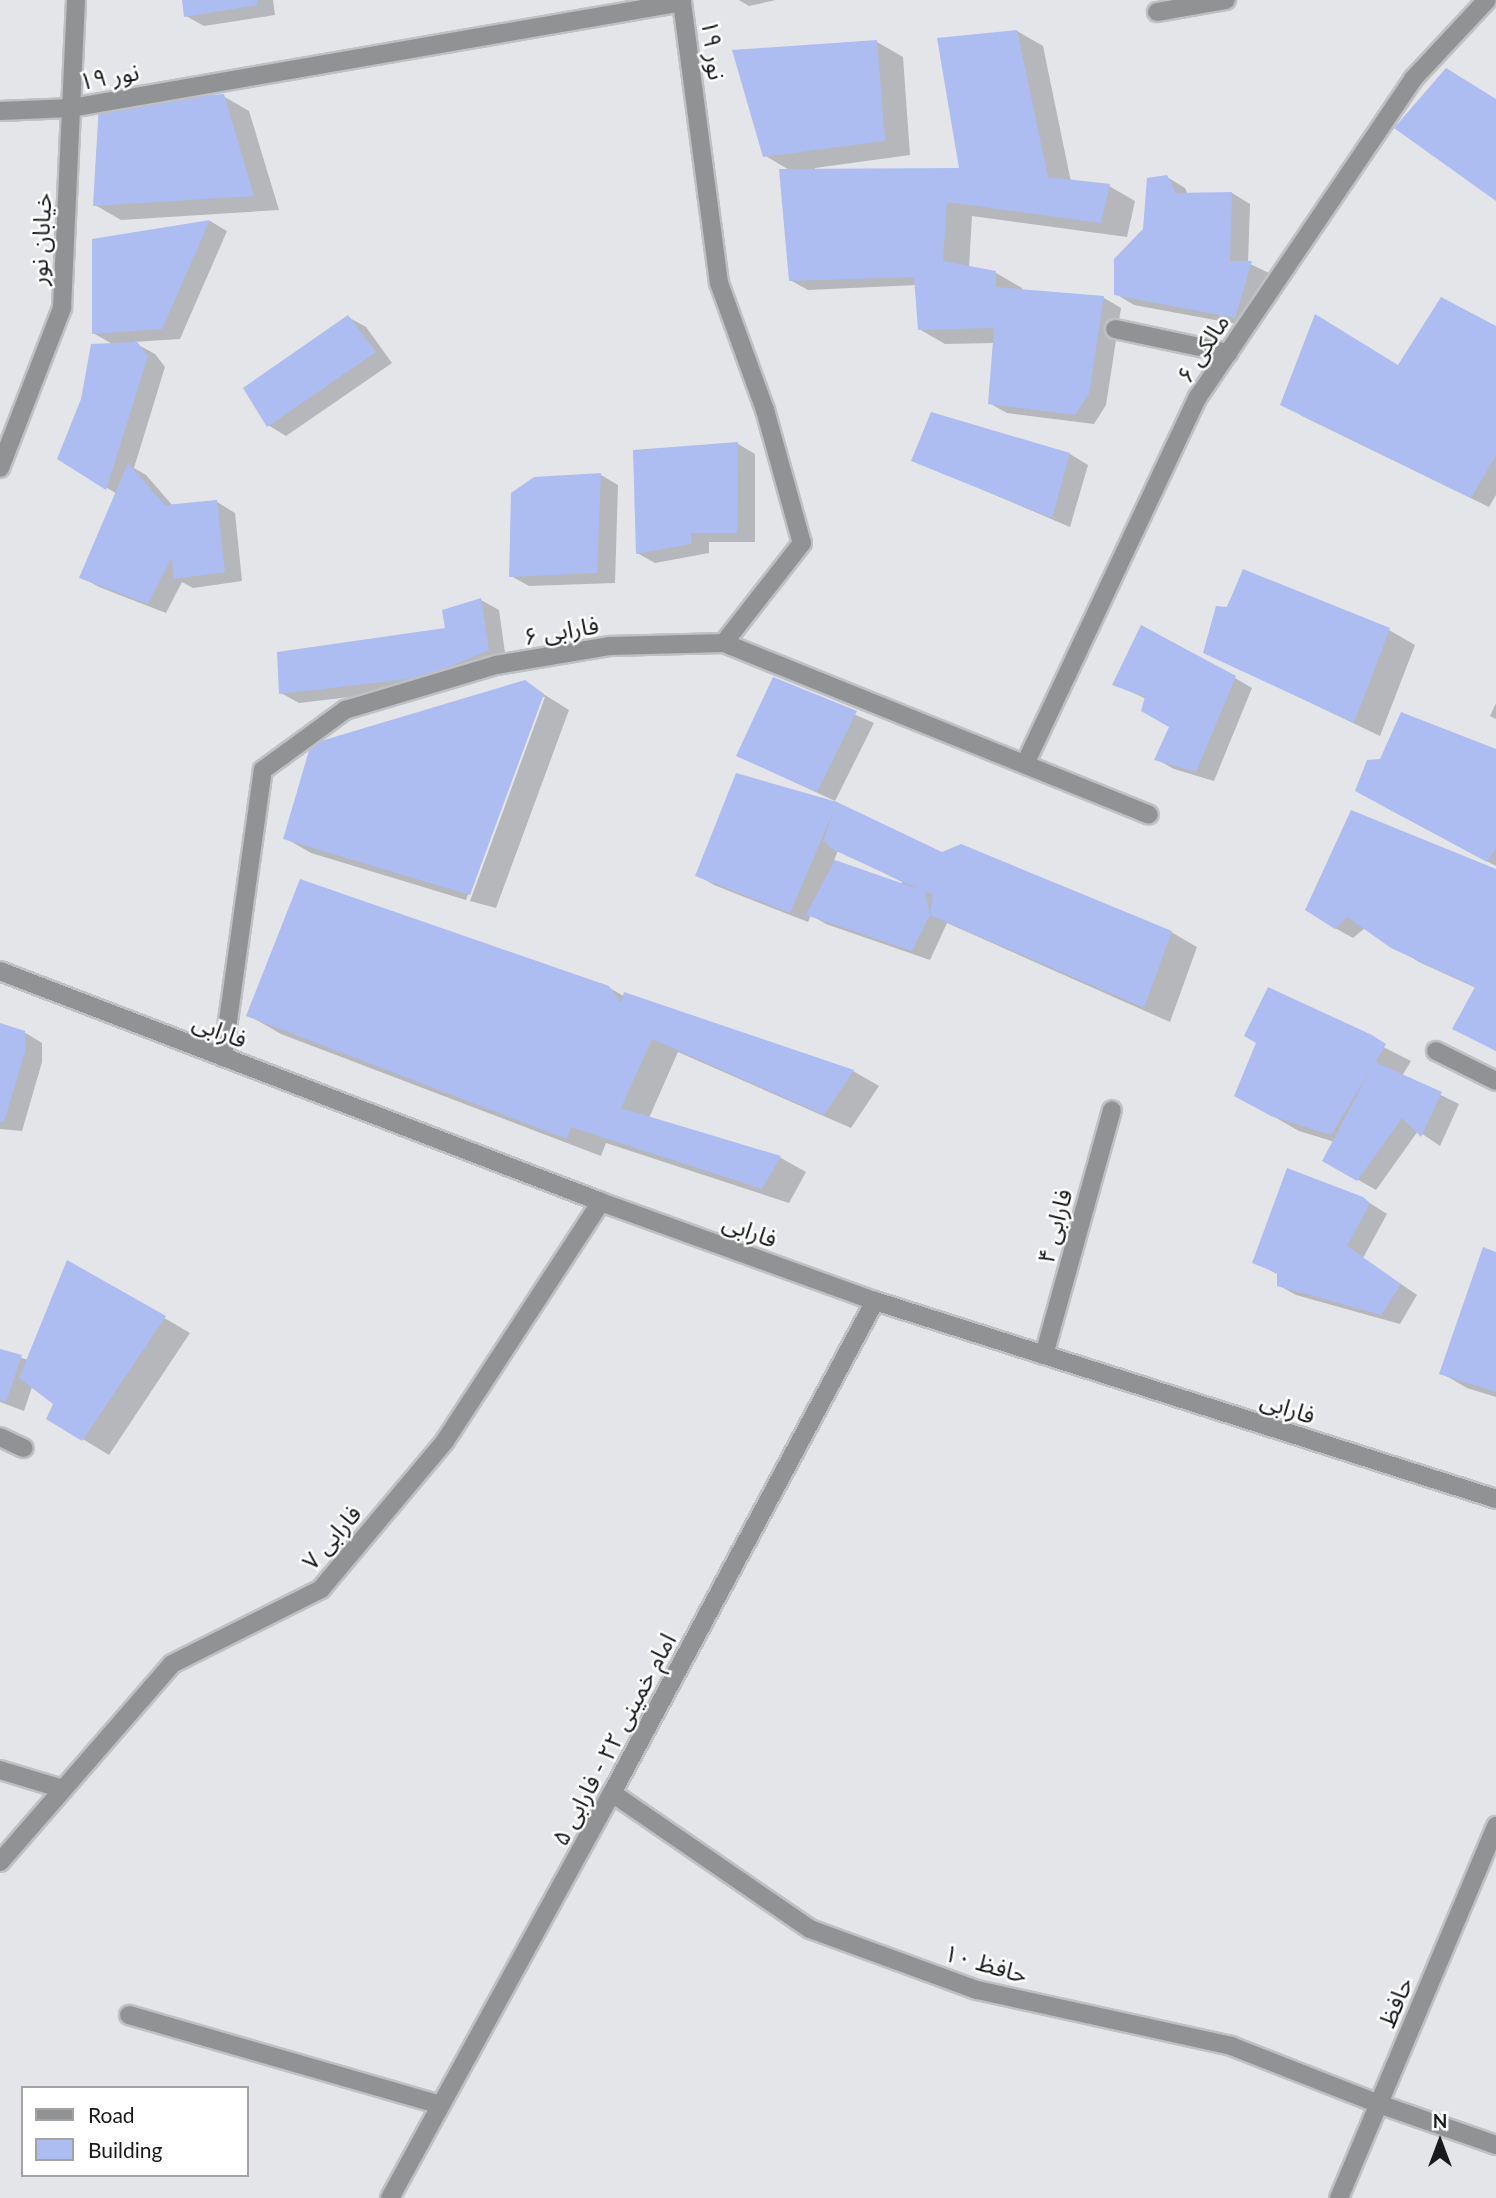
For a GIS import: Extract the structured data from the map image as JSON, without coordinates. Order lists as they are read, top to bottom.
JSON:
{
  "streets": {
    "street": [
      "نور ۱۹",
      "خیابان نور",
      "مالکی ۶",
      "فارابی ۶",
      "فارابی",
      "فارابی ۴",
      "فارابی ۷",
      "امام خمینی ۲۲ - فارابی ۵",
      "حافظ ۱۰",
      "حافظ"
    ]
  },
  "crossings": [
    ["نور ۱۹", "خیابان نور"],
    ["نور ۱۹", "فارابی ۶"],
    ["مالکی ۶", "فارابی ۶"],
    ["فارابی ۶", "فارابی"],
    ["فارابی", "فارابی ۴"],
    ["فارابی", "فارابی ۷"],
    ["فارابی", "امام خمینی ۲۲ - فارابی ۵"],
    ["امام خمینی ۲۲ - فارابی ۵", "حافظ ۱۰"],
    ["حافظ ۱۰", "حافظ"]
  ],
  "legend": ["Road", "Building"],
  "north": "top"
}
